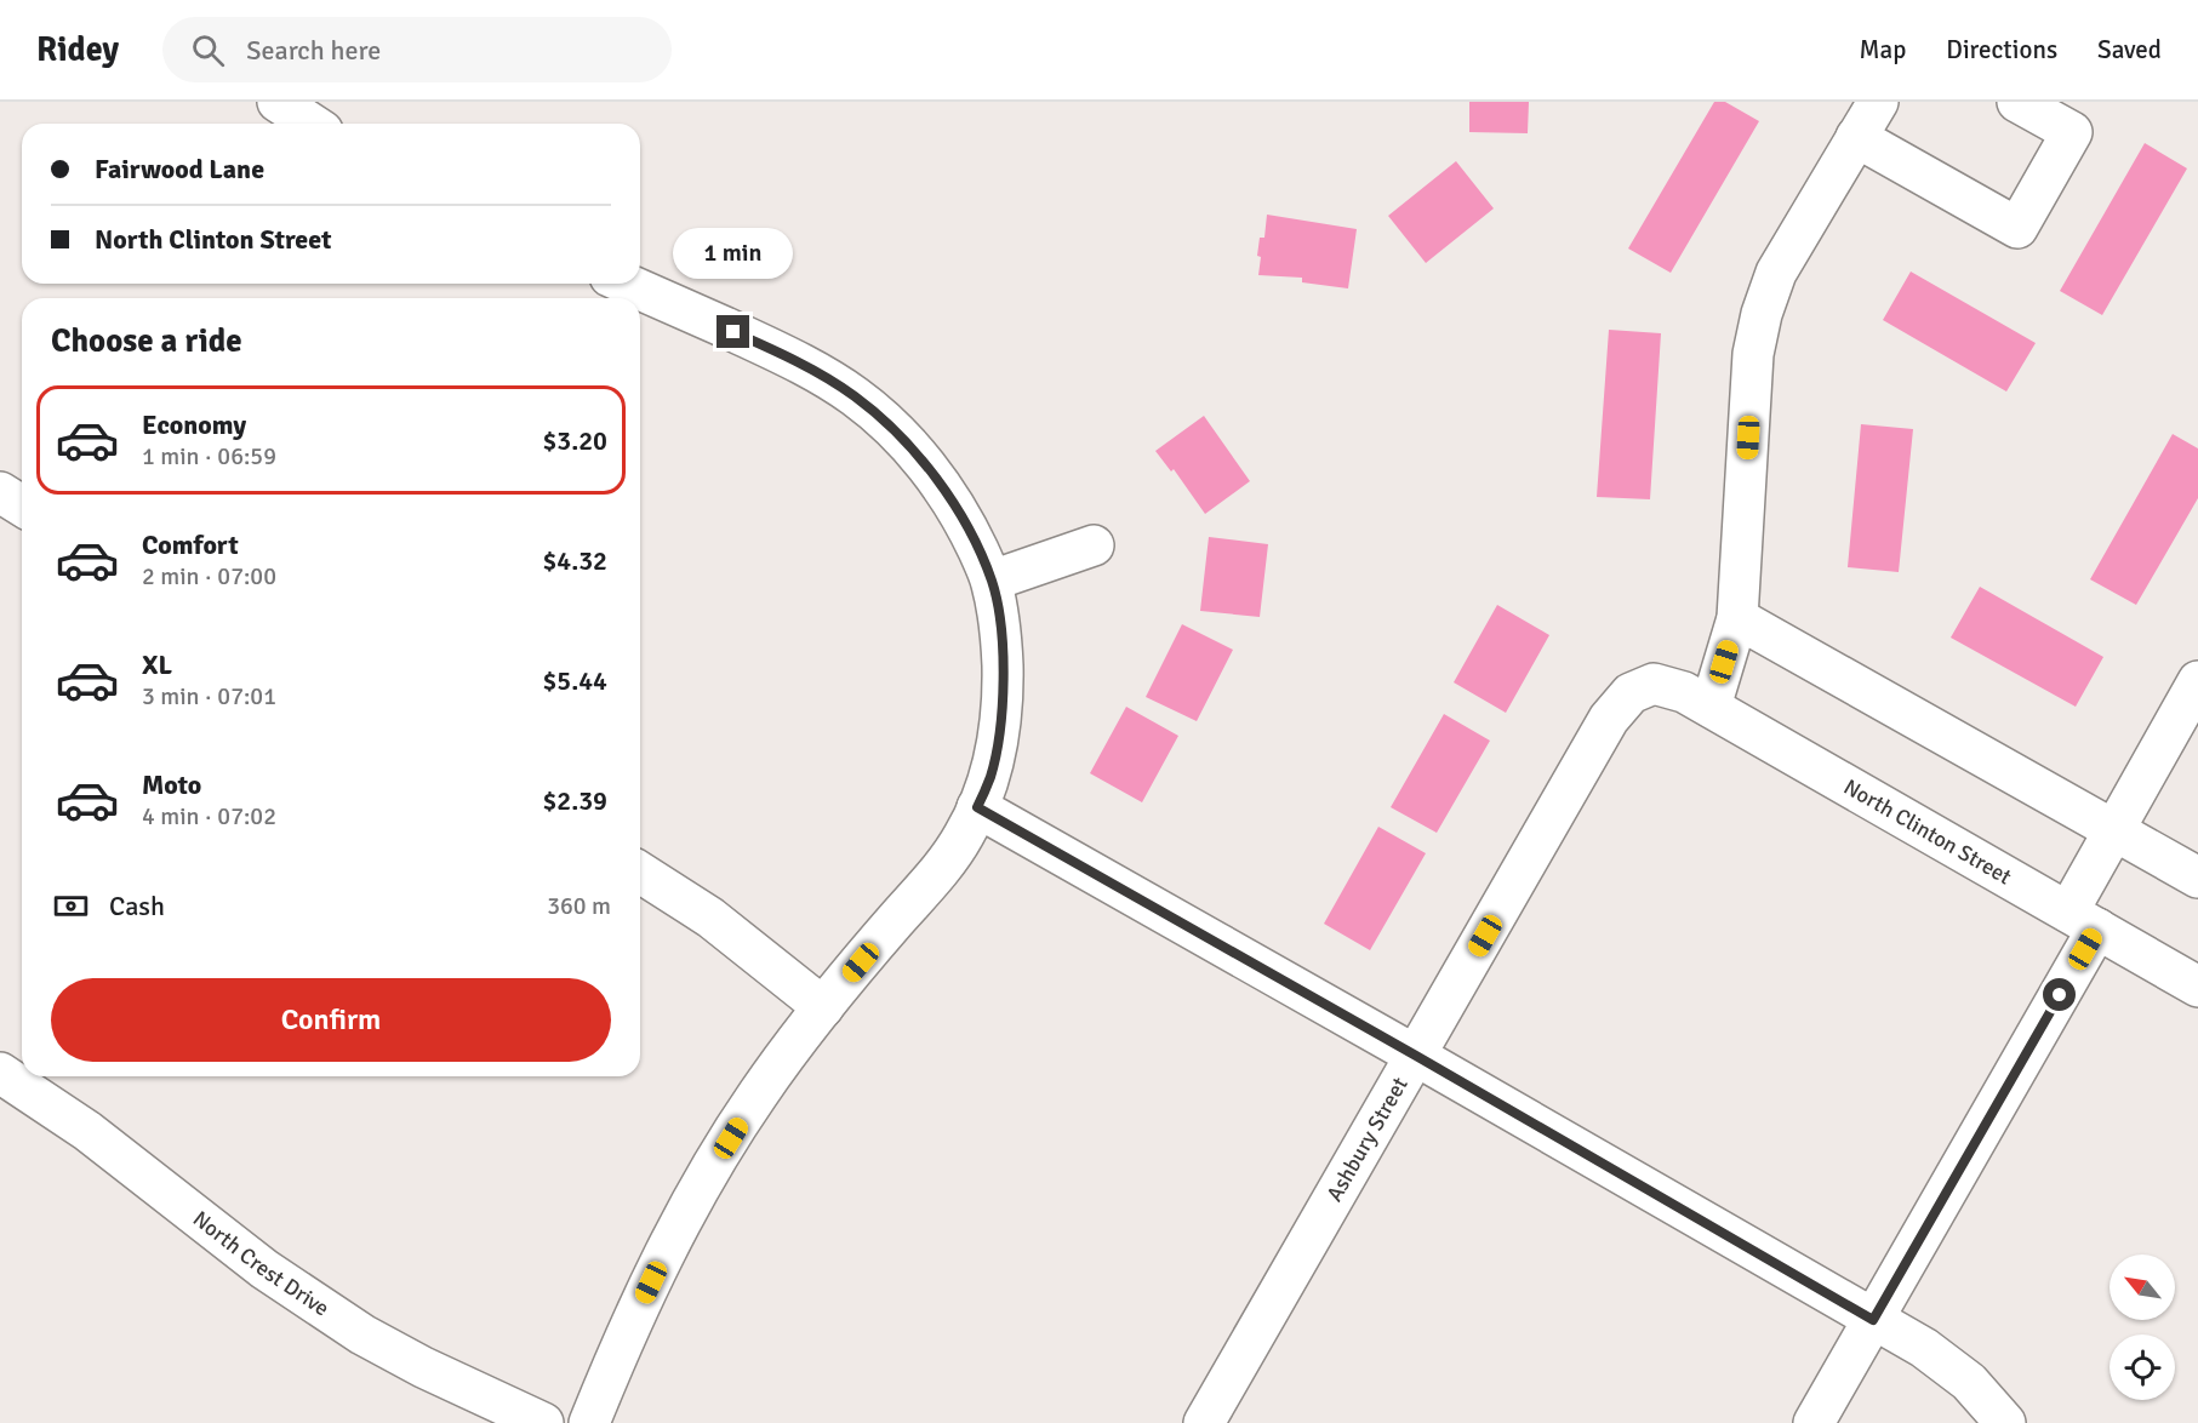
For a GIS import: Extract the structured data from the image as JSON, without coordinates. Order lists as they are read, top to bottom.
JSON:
{
  "streets": {
    "street": ["North Clinton Street", "Ashbury Street", "North Crest Drive"]
  },
  "crossings": [
    ["North Clinton Street", "Ashbury Street"]
  ],
  "north": "top left",
  "page": {
    "header": "Ridey",
    "search": "Search here",
    "nav": ["Map", "Directions", "Saved"],
    "banner": ["Fairwood Lane", "North Clinton Street"],
    "bubble": "1 min",
    "heading": "Choose a ride",
    "list": [
      {
        "name": "Economy",
        "note": "1 min · 06:59",
        "value": "$3.20"
      },
      {
        "name": "Comfort",
        "note": "2 min · 07:00",
        "value": "$4.32"
      },
      {
        "name": "XL",
        "note": "3 min · 07:01",
        "value": "$5.44"
      },
      {
        "name": "Moto",
        "note": "4 min · 07:02",
        "value": "$2.39"
      }
    ],
    "pay": ["Cash", "360 m"],
    "buttons": "Confirm"
  }
}
